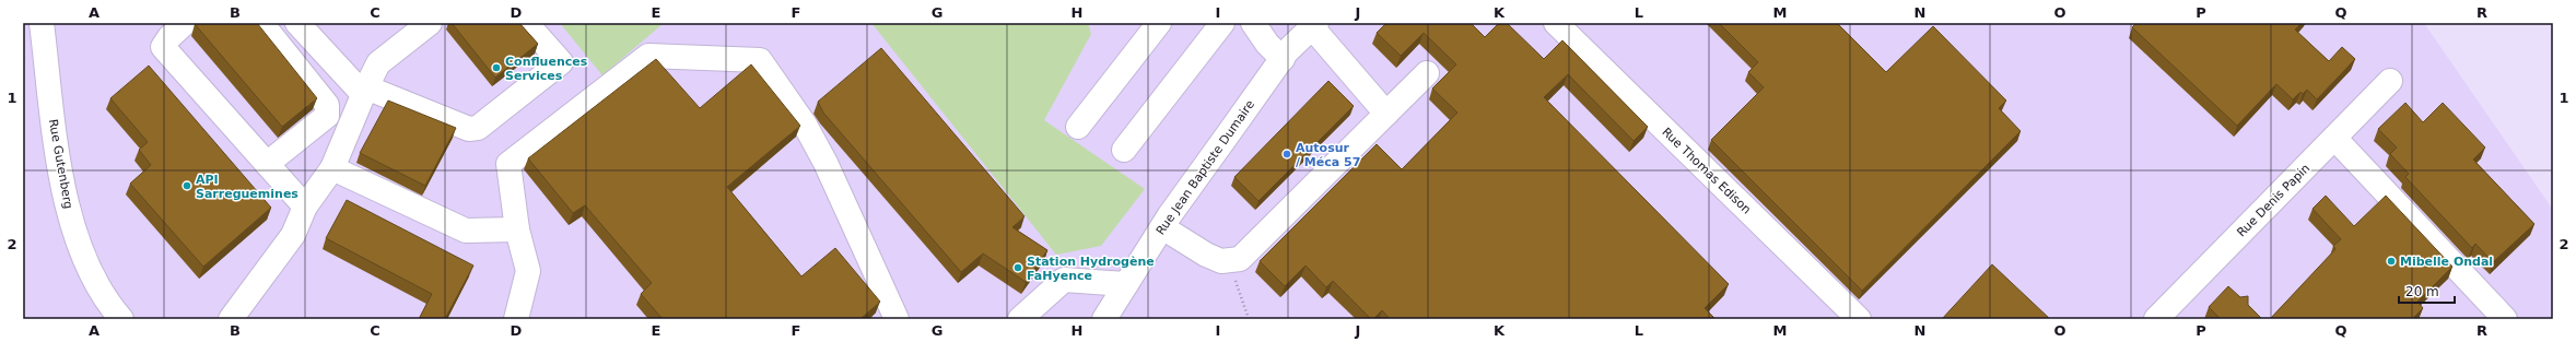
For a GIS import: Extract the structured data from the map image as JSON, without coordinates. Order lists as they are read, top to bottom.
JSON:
{
  "streets": {
    "street": [
      "Rue Gutenberg",
      "Rue Jean Baptiste Dumaire",
      "Rue Thomas Edison",
      "Rue Denis Papin"
    ]
  },
  "places": [
    "Confluences Services",
    "Autosur / Méca 57",
    "API Sarreguemines",
    "Mibelle Ondal",
    "Station Hydrogène FaHyence"
  ],
  "scale_bar": "20 m",
  "grid": {
    "columns": [
      "A",
      "B",
      "C",
      "D",
      "E",
      "F",
      "G",
      "H",
      "I",
      "J",
      "K",
      "L",
      "M",
      "N",
      "O",
      "P",
      "Q",
      "R"
    ],
    "rows": ["1", "2"]
  }
}
